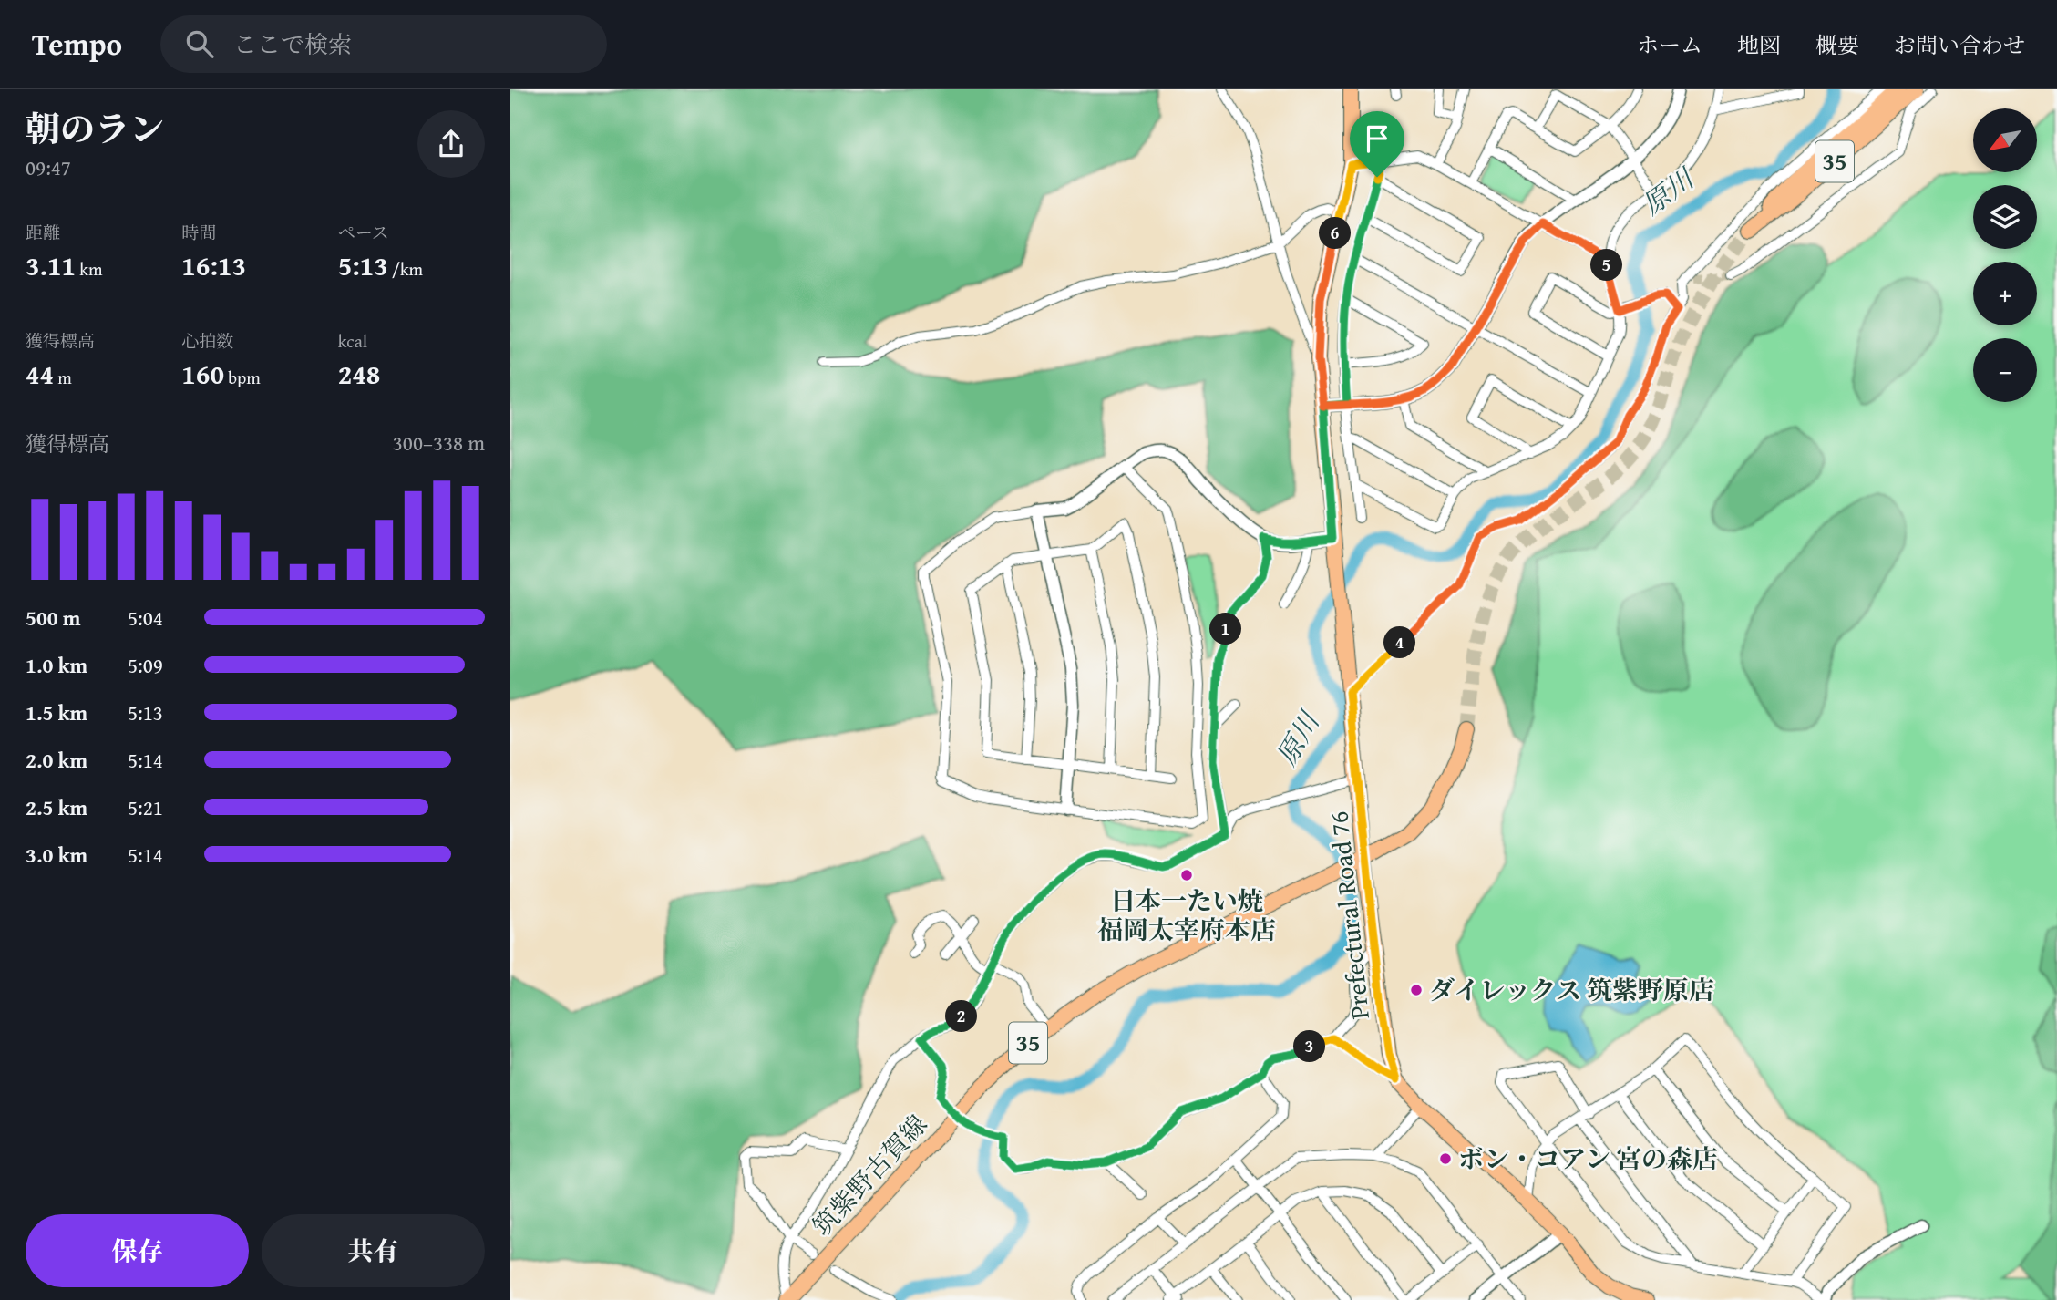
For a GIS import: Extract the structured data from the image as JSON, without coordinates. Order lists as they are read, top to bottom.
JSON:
{
  "streets": {
    "main road": ["35", "Prefectural Road 76", "筑紫野古賀線"]
  },
  "crossings": [
    ["Prefectural Road 76", "筑紫野古賀線"]
  ],
  "water": ["原川"],
  "places": ["日本一たい焼 福岡太宰府本店", "ダイレックス 筑紫野原店", "ボン・コアン 宮の森店"],
  "north": "bottom left",
  "page": {
    "header": "Tempo",
    "search": "ここで検索",
    "nav": [
      "ホーム",
      "地図",
      "概要",
      "お問い合わせ"
    ],
    "heading": ["朝のラン", "09:47"],
    "map_buttons": ["+", "−"],
    "stats": [
      ["距離", "3.11 km"],
      ["時間", "16:13"],
      ["ペース", "5:13 /km"],
      ["獲得標高", "44 m"],
      ["心拍数", "160 bpm"],
      ["kcal", "248"]
    ],
    "pins": [
      "6",
      "5",
      "1",
      "4",
      "2",
      "3"
    ],
    "chart": ["獲得標高", "300–338 m"],
    "list": [
      {
        "name": "500 m",
        "note": "5:04"
      },
      {
        "name": "1.0 km",
        "note": "5:09"
      },
      {
        "name": "1.5 km",
        "note": "5:13"
      },
      {
        "name": "2.0 km",
        "note": "5:14"
      },
      {
        "name": "2.5 km",
        "note": "5:21"
      },
      {
        "name": "3.0 km",
        "note": "5:14"
      }
    ],
    "buttons": ["保存", "共有"]
  }
}
